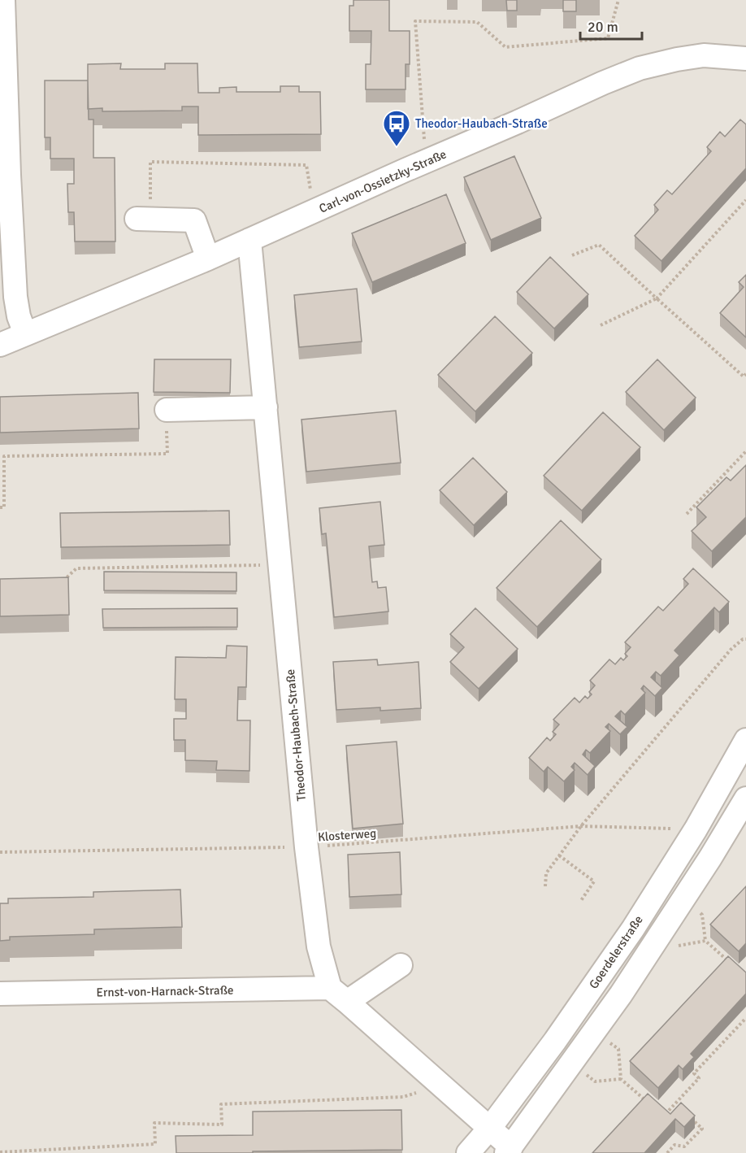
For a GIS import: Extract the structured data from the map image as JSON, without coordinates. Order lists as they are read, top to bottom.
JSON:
{
  "streets": {
    "street": [
      "Carl-von-Ossietzky-Straße",
      "Theodor-Haubach-Straße",
      "Goerdelerstraße",
      "Ernst-von-Harnack-Straße"
    ],
    "path": ["Klosterweg"]
  },
  "crossings": [
    ["Carl-von-Ossietzky-Straße", "Theodor-Haubach-Straße"],
    ["Theodor-Haubach-Straße", "Klosterweg"],
    ["Theodor-Haubach-Straße", "Ernst-von-Harnack-Straße"],
    ["Klosterweg", "Goerdelerstraße"]
  ],
  "places": {
    "bus stop": ["Theodor-Haubach-Straße"]
  },
  "scale_bar": "20 m"
}
